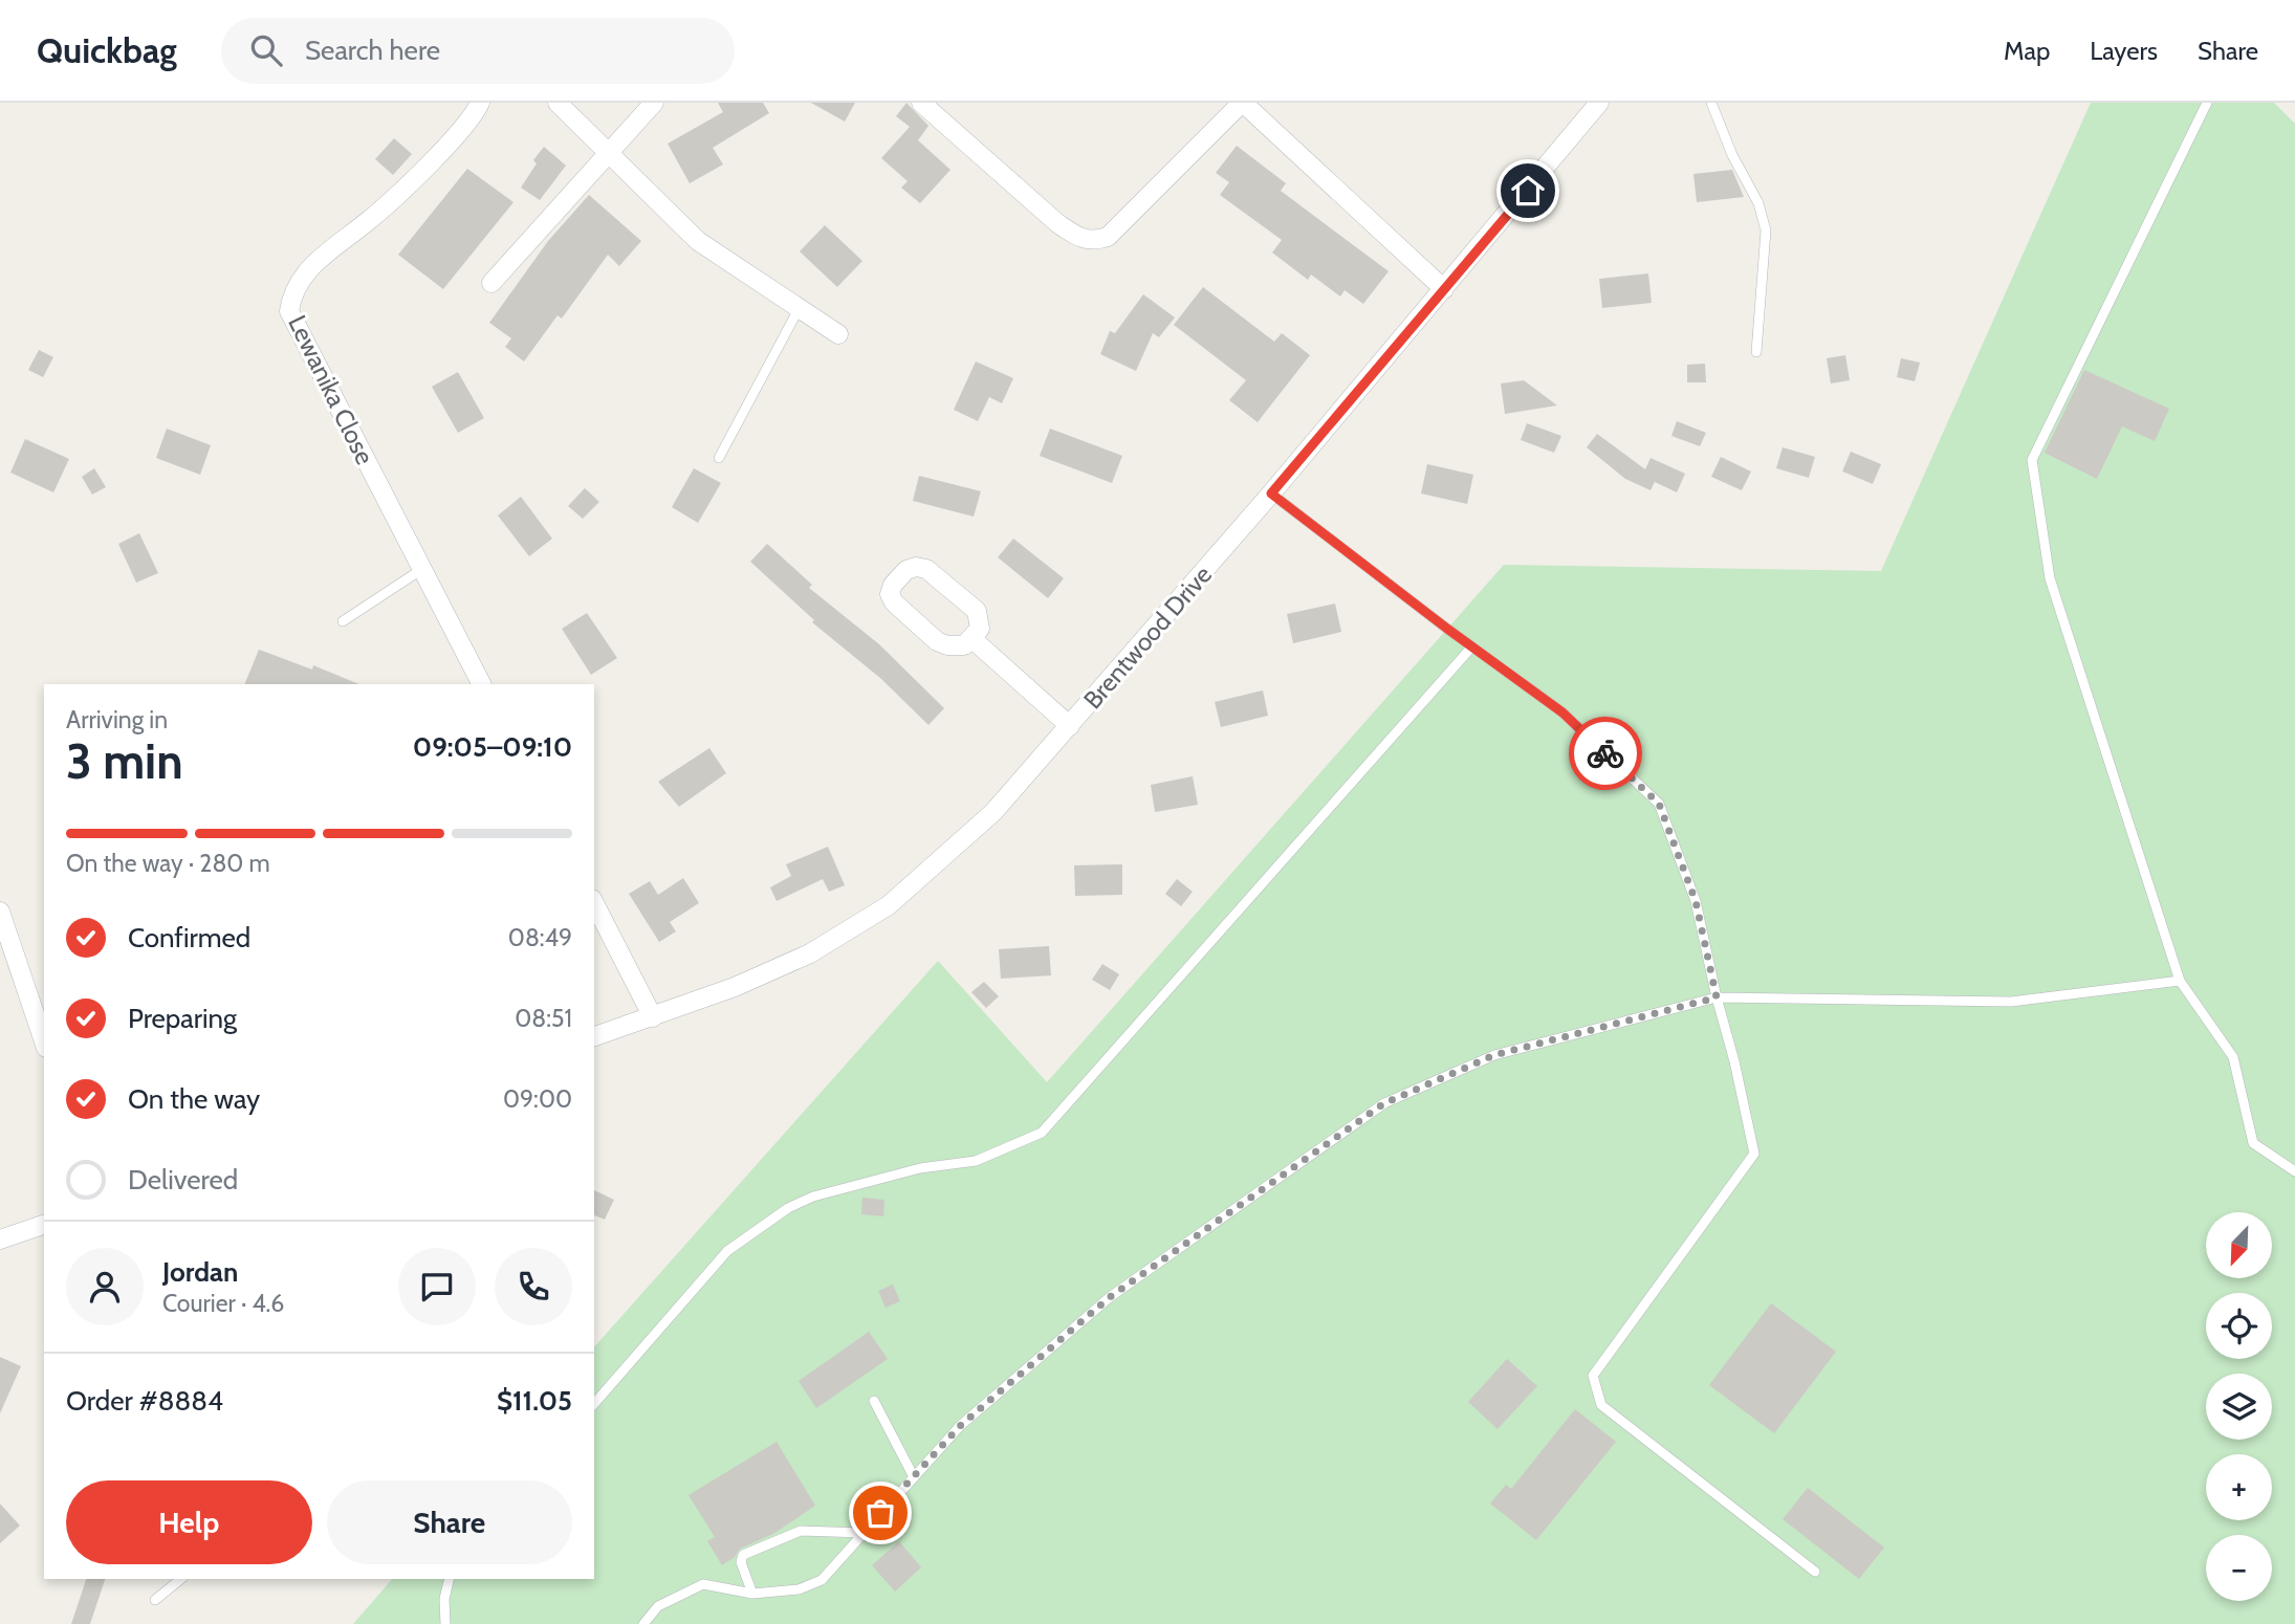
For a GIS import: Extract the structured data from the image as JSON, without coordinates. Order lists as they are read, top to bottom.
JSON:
{
  "streets": {
    "street": ["Lewanika Close", "Brentwood Drive"]
  },
  "north": "bottom left",
  "page": {
    "header": "Quickbag",
    "search": "Search here",
    "nav": ["Map", "Layers", "Share"],
    "heading": ["3 min", "Arriving in", "09:05–09:10"],
    "panel": [
      "Jordan",
      "Courier · 4.6",
      "Order #8884",
      "$11.05"
    ],
    "bar": "On the way · 280 m",
    "list": [
      ["Confirmed", "08:49"],
      ["Preparing", "08:51"],
      ["On the way", "09:00"],
      "Delivered"
    ],
    "map_buttons": ["+", "−"],
    "buttons": ["Help", "Share"]
  }
}
